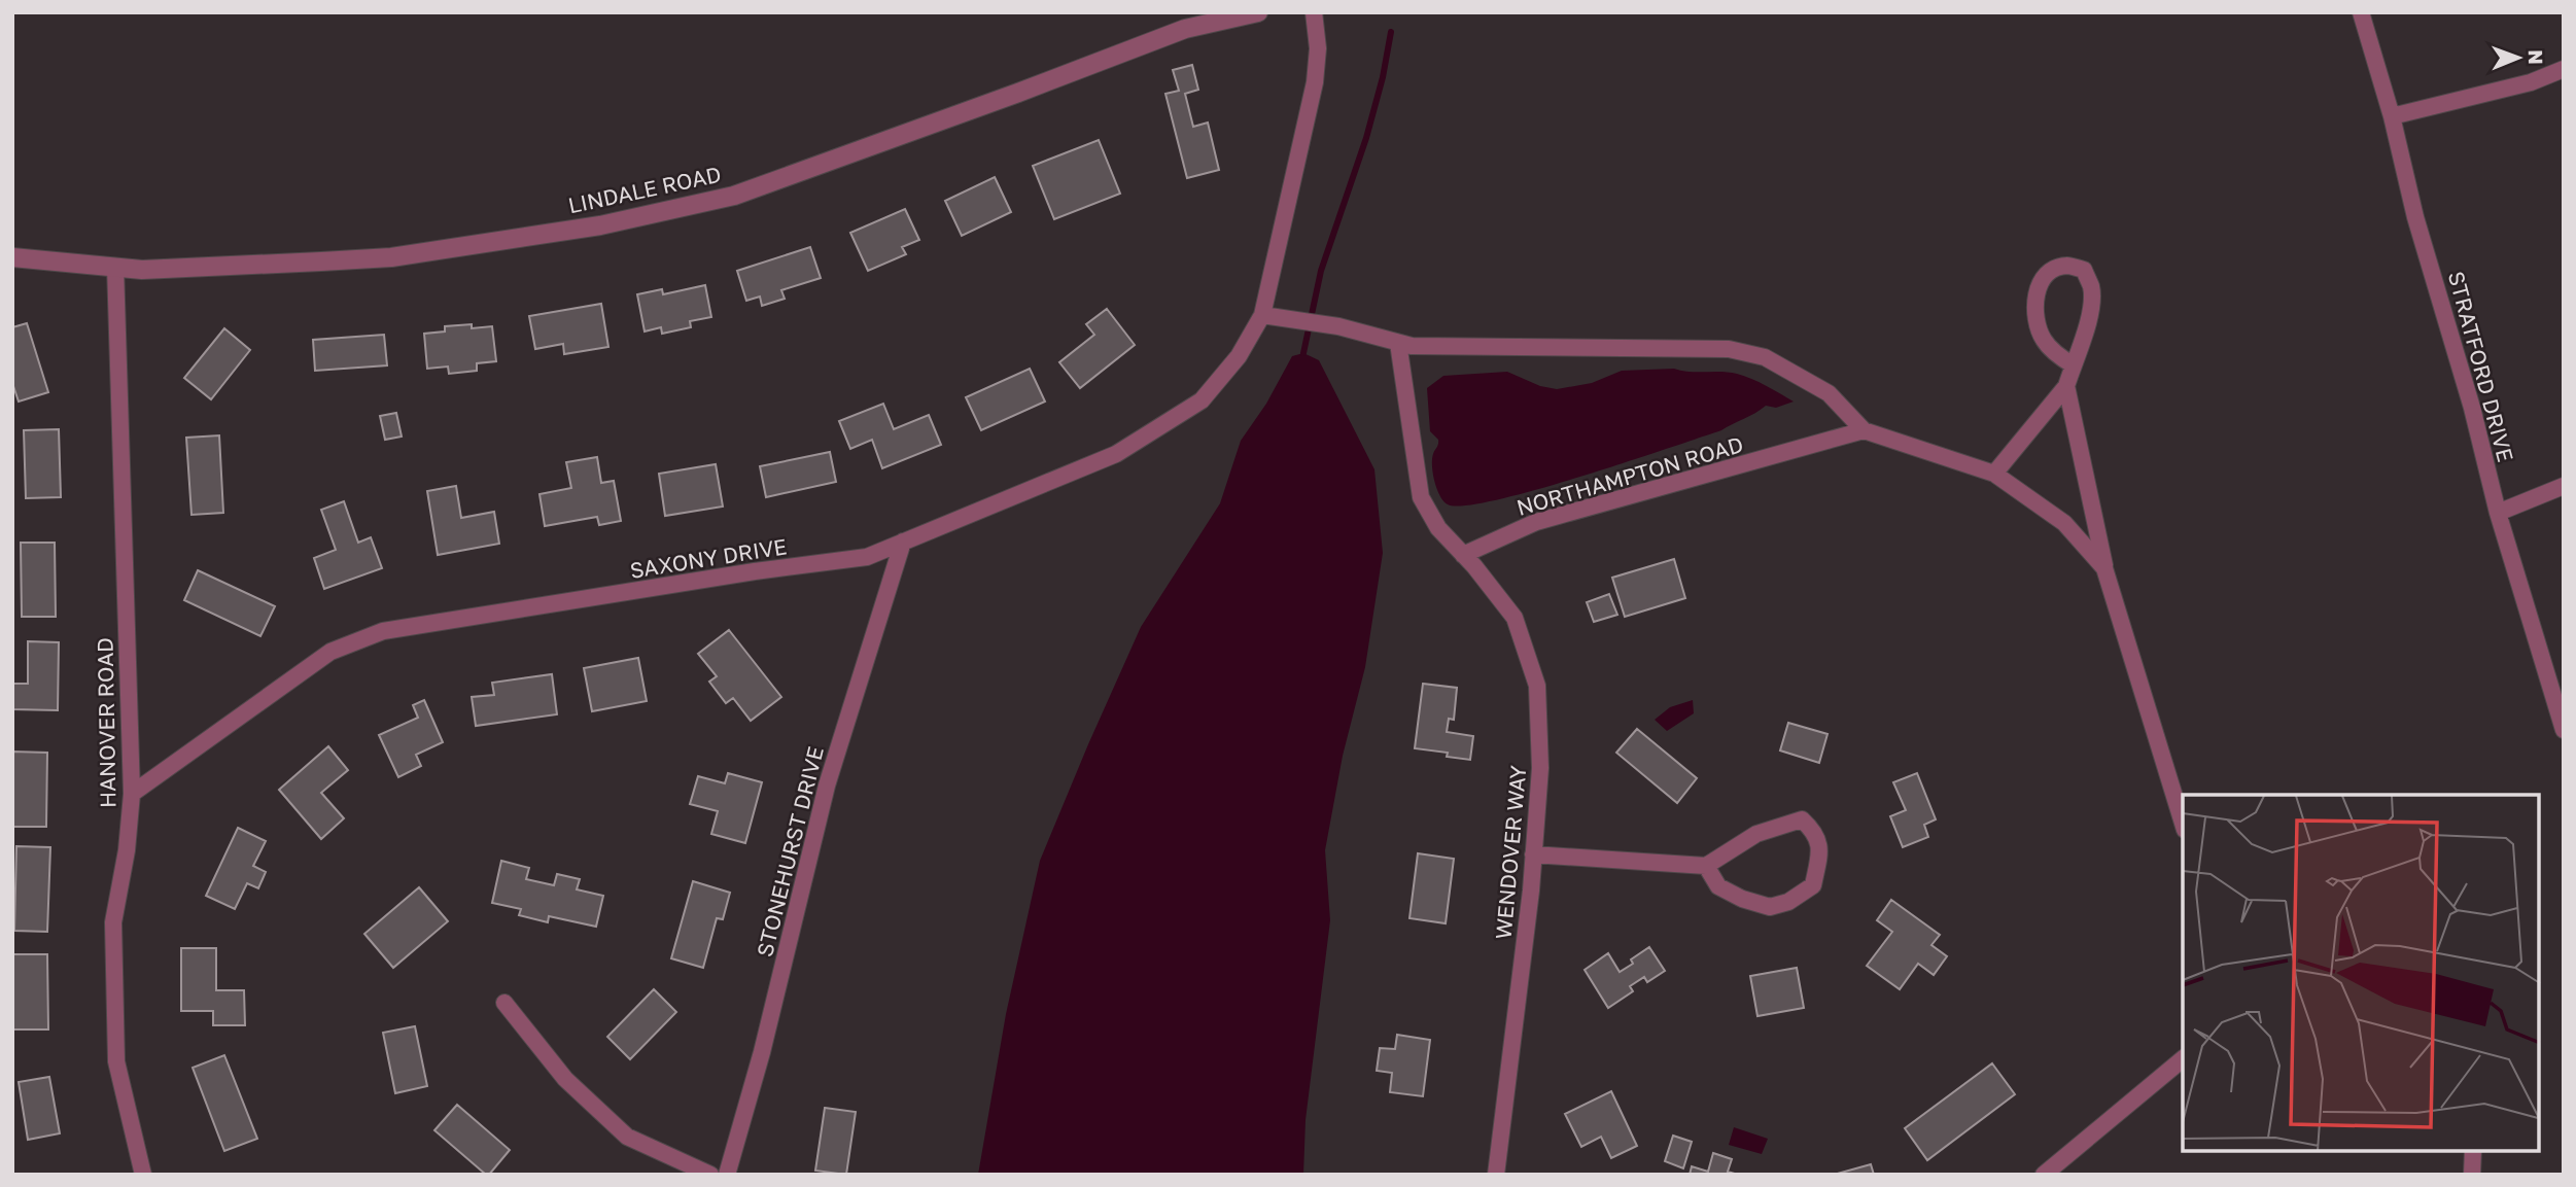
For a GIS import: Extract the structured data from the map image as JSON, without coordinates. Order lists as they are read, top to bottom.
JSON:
{
  "streets": {
    "street": [
      "LINDALE ROAD",
      "STRATFORD DRIVE",
      "NORTHAMPTON ROAD",
      "SAXONY DRIVE",
      "HANOVER ROAD",
      "STONEHURST DRIVE",
      "WENDOVER WAY"
    ]
  },
  "crossings": [
    ["LINDALE ROAD", "HANOVER ROAD"],
    ["NORTHAMPTON ROAD", "WENDOVER WAY"],
    ["SAXONY DRIVE", "HANOVER ROAD"],
    ["SAXONY DRIVE", "STONEHURST DRIVE"]
  ],
  "north": "right"
}
